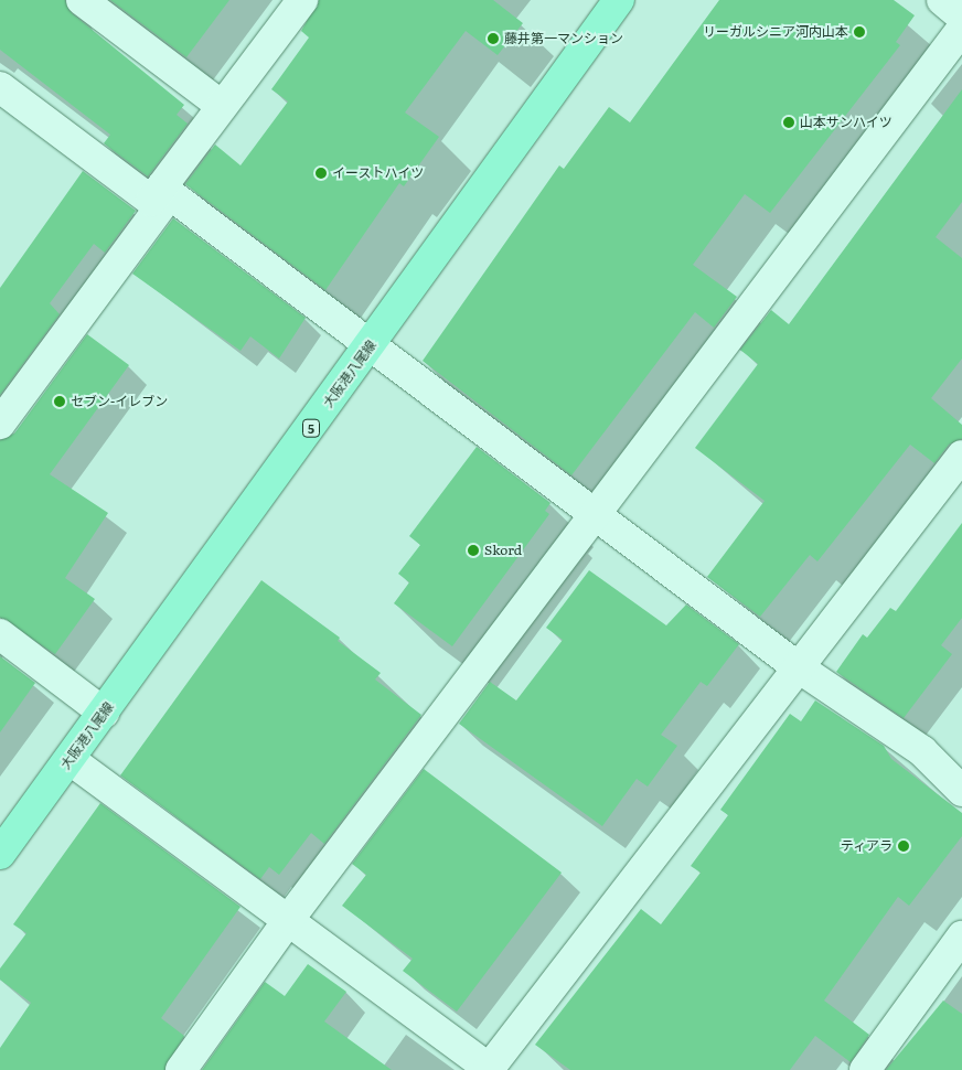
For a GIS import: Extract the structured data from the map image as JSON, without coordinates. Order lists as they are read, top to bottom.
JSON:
{
  "streets": {
    "main road": ["大阪港八尾線", "5"]
  },
  "places": [
    "リーガルシニア河内山本",
    "藤井第一マンション",
    "山本サンハイツ",
    "イーストハイツ",
    "セブン-イレブン",
    "Skord",
    "ティアラ"
  ]
}
